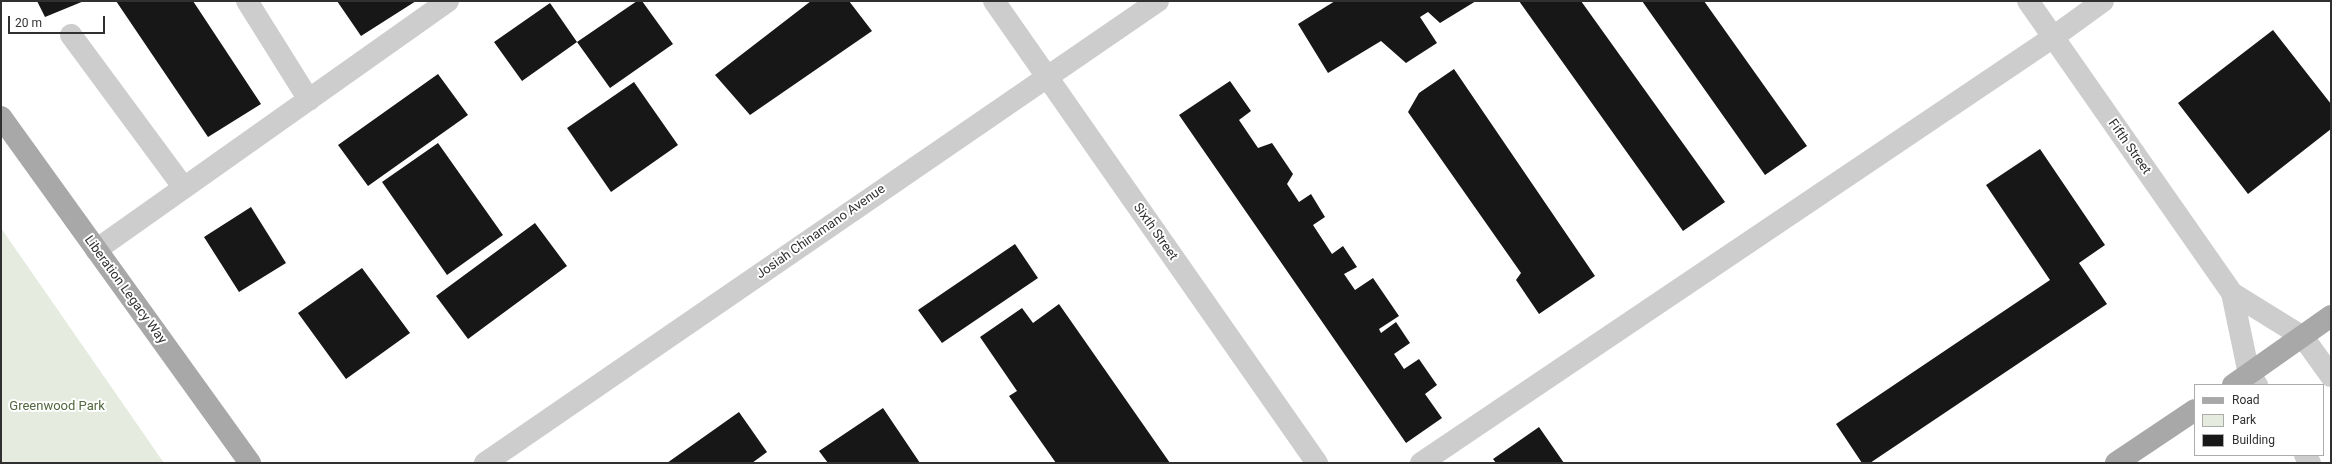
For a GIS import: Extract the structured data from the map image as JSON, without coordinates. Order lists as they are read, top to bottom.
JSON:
{
  "streets": {
    "main road": ["Liberation Legacy Way"],
    "street": ["Fifth Street", "Josiah Chinamano Avenue", "Sixth Street"]
  },
  "crossings": [
    ["Josiah Chinamano Avenue", "Sixth Street"]
  ],
  "parks": ["Greenwood Park"],
  "legend": ["Road", "Park", "Building"],
  "scale_bar": "20 m"
}
